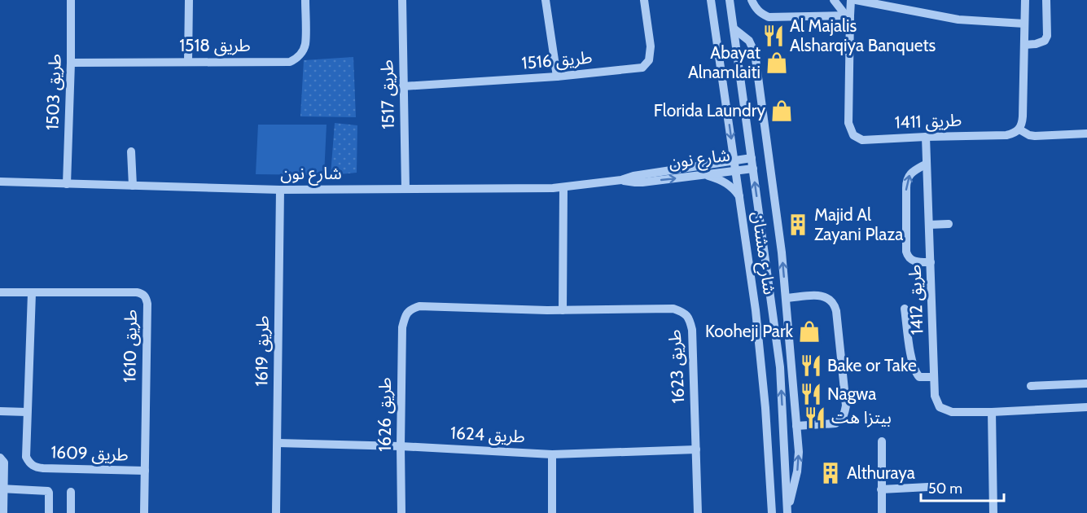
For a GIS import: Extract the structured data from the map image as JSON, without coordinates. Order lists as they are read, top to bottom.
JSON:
{
  "streets": {
    "street": [
      "طريق 1518",
      "طريق 1516",
      "طريق 1503",
      "طريق 1517",
      "طريق 1411",
      "شارع نون",
      "شارع مشتان",
      "طريق 1412",
      "طريق 1610",
      "طريق 1619",
      "طريق 1623",
      "طريق 1626",
      "طريق 1624",
      "طريق 1609"
    ]
  },
  "crossings": [
    ["طريق 1518", "طريق 1503"],
    ["طريق 1516", "طريق 1517"],
    ["طريق 1503", "شارع نون"],
    ["طريق 1517", "شارع نون"],
    ["طريق 1411", "طريق 1412"],
    ["شارع نون", "شارع مشتان"],
    ["شارع نون", "طريق 1619"],
    ["طريق 1610", "طريق 1609"],
    ["طريق 1619", "طريق 1624"],
    ["طريق 1623", "طريق 1626"],
    ["طريق 1623", "طريق 1624"],
    ["طريق 1626", "طريق 1624"]
  ],
  "places": {
    "restaurant": [
      "Al Majalis Alsharqiya Banquets",
      "Bake or Take",
      "Nagwa",
      "بيتزا هت"
    ],
    "shop": ["Abayat Alnamlaiti", "Florida Laundry", "Kooheji Park"],
    "building": ["Majid Al Zayani Plaza", "Althuraya"]
  },
  "scale_bar": "50 m"
}
